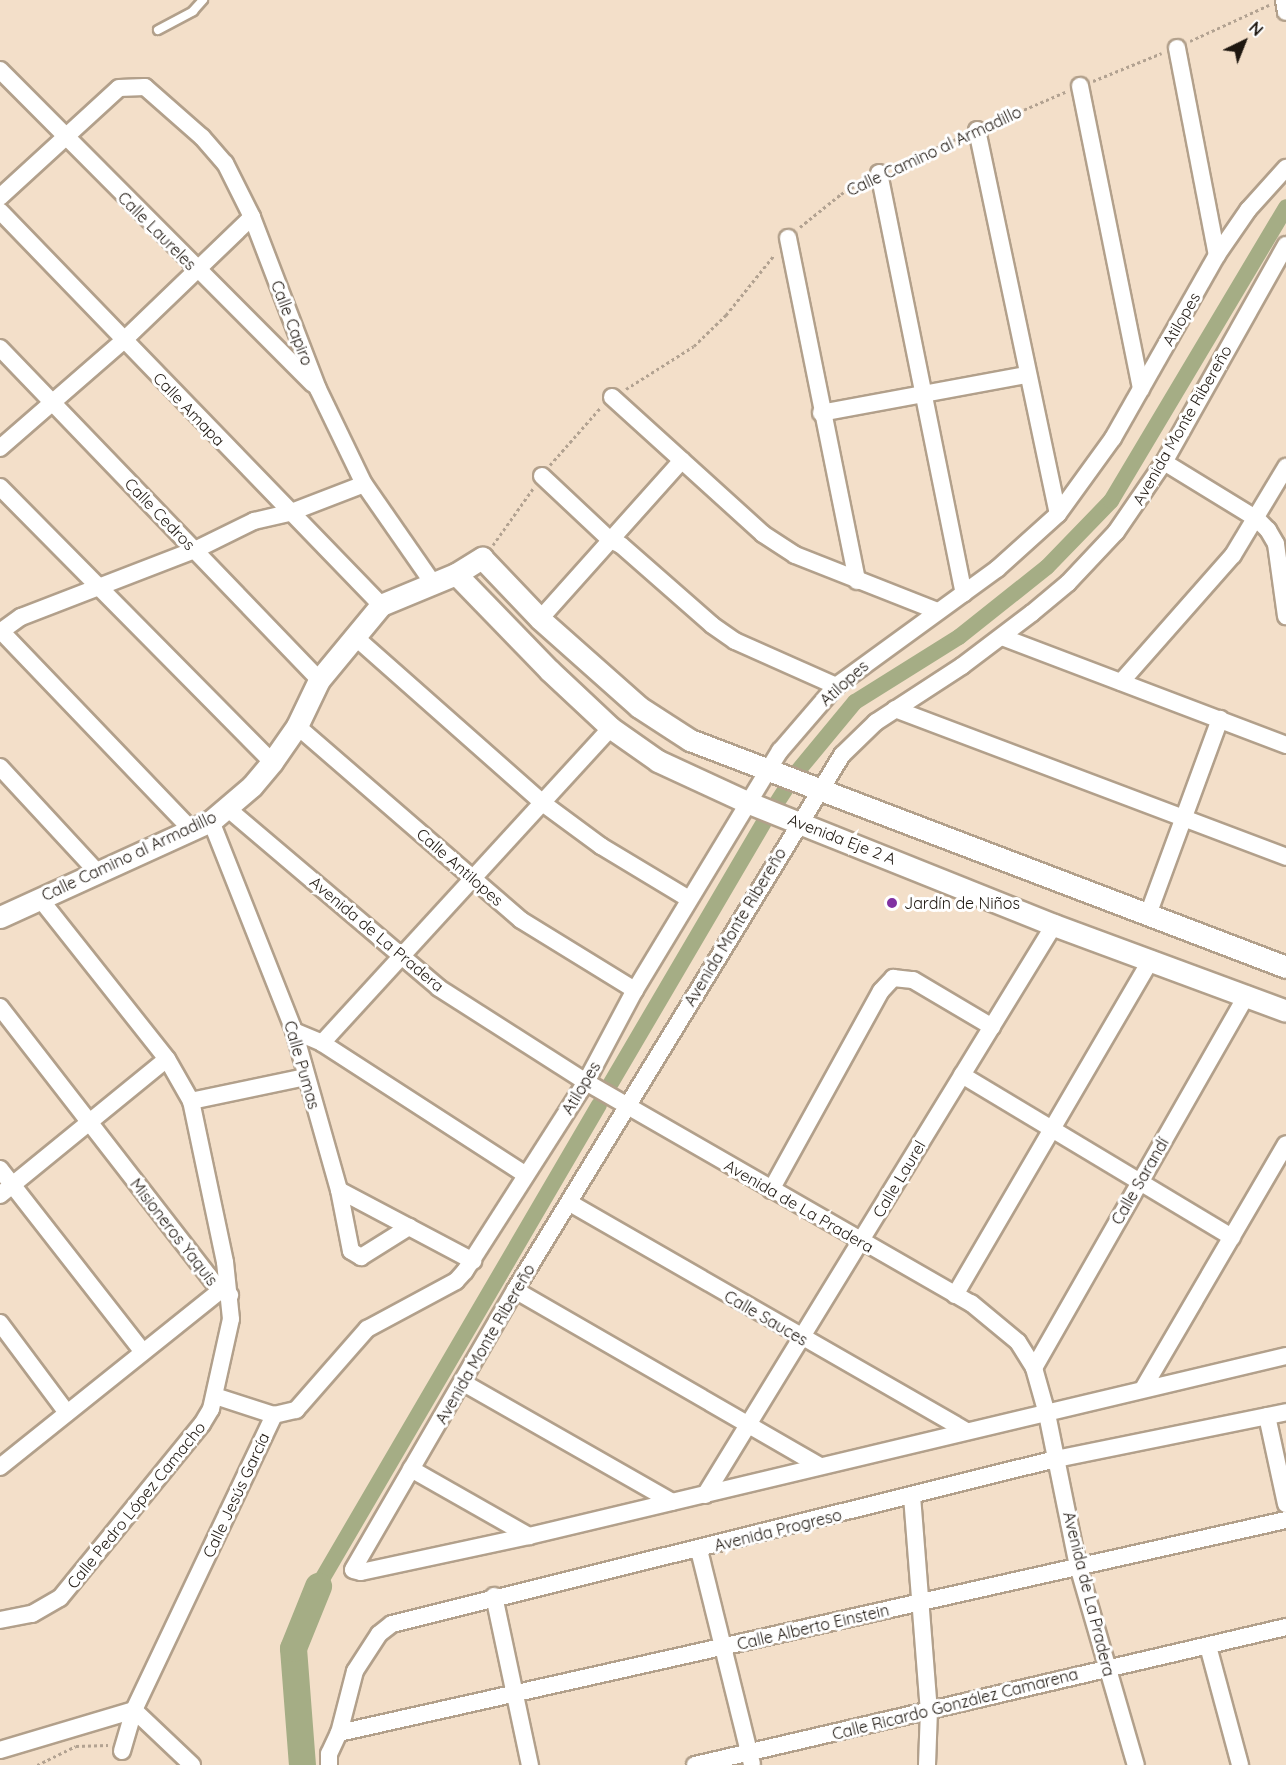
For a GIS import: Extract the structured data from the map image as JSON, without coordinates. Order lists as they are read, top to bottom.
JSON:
{
  "streets": {
    "street": [
      "Calle Camino al Armadillo",
      "Calle Laureles",
      "Atilopes",
      "Calle Capiro",
      "Calle Amapa",
      "Avenida Monte Ribereño",
      "Calle Cedros",
      "Avenida Eje 2 A",
      "Calle Antilopes",
      "Avenida de La Pradera",
      "Calle Pumas",
      "Calle Laurel",
      "Calle Sarandí",
      "Misioneros Yaquis",
      "Calle Sauces",
      "Calle Jesús García",
      "Calle Pedro López Camacho",
      "Avenida Progreso",
      "Calle Alberto Einstein",
      "Calle Ricardo González Camarena"
    ]
  },
  "crossings": [
    ["Calle Camino al Armadillo", "Calle Capiro"],
    ["Calle Camino al Armadillo", "Calle Amapa"],
    ["Calle Camino al Armadillo", "Calle Cedros"],
    ["Calle Camino al Armadillo", "Avenida Eje 2 A"],
    ["Calle Camino al Armadillo", "Calle Antilopes"],
    ["Calle Camino al Armadillo", "Avenida de La Pradera"],
    ["Calle Camino al Armadillo", "Calle Pumas"],
    ["Calle Camino al Armadillo", "Calle Pedro López Camacho"],
    ["Calle Laureles", "Calle Capiro"],
    ["Atilopes", "Avenida Eje 2 A"],
    ["Atilopes", "Calle Antilopes"],
    ["Atilopes", "Avenida de La Pradera"],
    ["Atilopes", "Calle Jesús García"],
    ["Avenida Monte Ribereño", "Avenida Eje 2 A"],
    ["Avenida Monte Ribereño", "Avenida de La Pradera"],
    ["Avenida Monte Ribereño", "Calle Sauces"],
    ["Avenida Eje 2 A", "Calle Laurel"],
    ["Avenida Eje 2 A", "Calle Sarandí"],
    ["Avenida de La Pradera", "Calle Pumas"],
    ["Avenida de La Pradera", "Calle Laurel"],
    ["Avenida de La Pradera", "Calle Sarandí"],
    ["Avenida de La Pradera", "Avenida Progreso"],
    ["Avenida de La Pradera", "Calle Alberto Einstein"],
    ["Avenida de La Pradera", "Calle Ricardo González Camarena"],
    ["Calle Laurel", "Calle Sauces"],
    ["Misioneros Yaquis", "Calle Pedro López Camacho"],
    ["Avenida Progreso", "Calle Alberto Einstein"]
  ],
  "places": ["Jardín de Niños"],
  "north": "top right"
}
